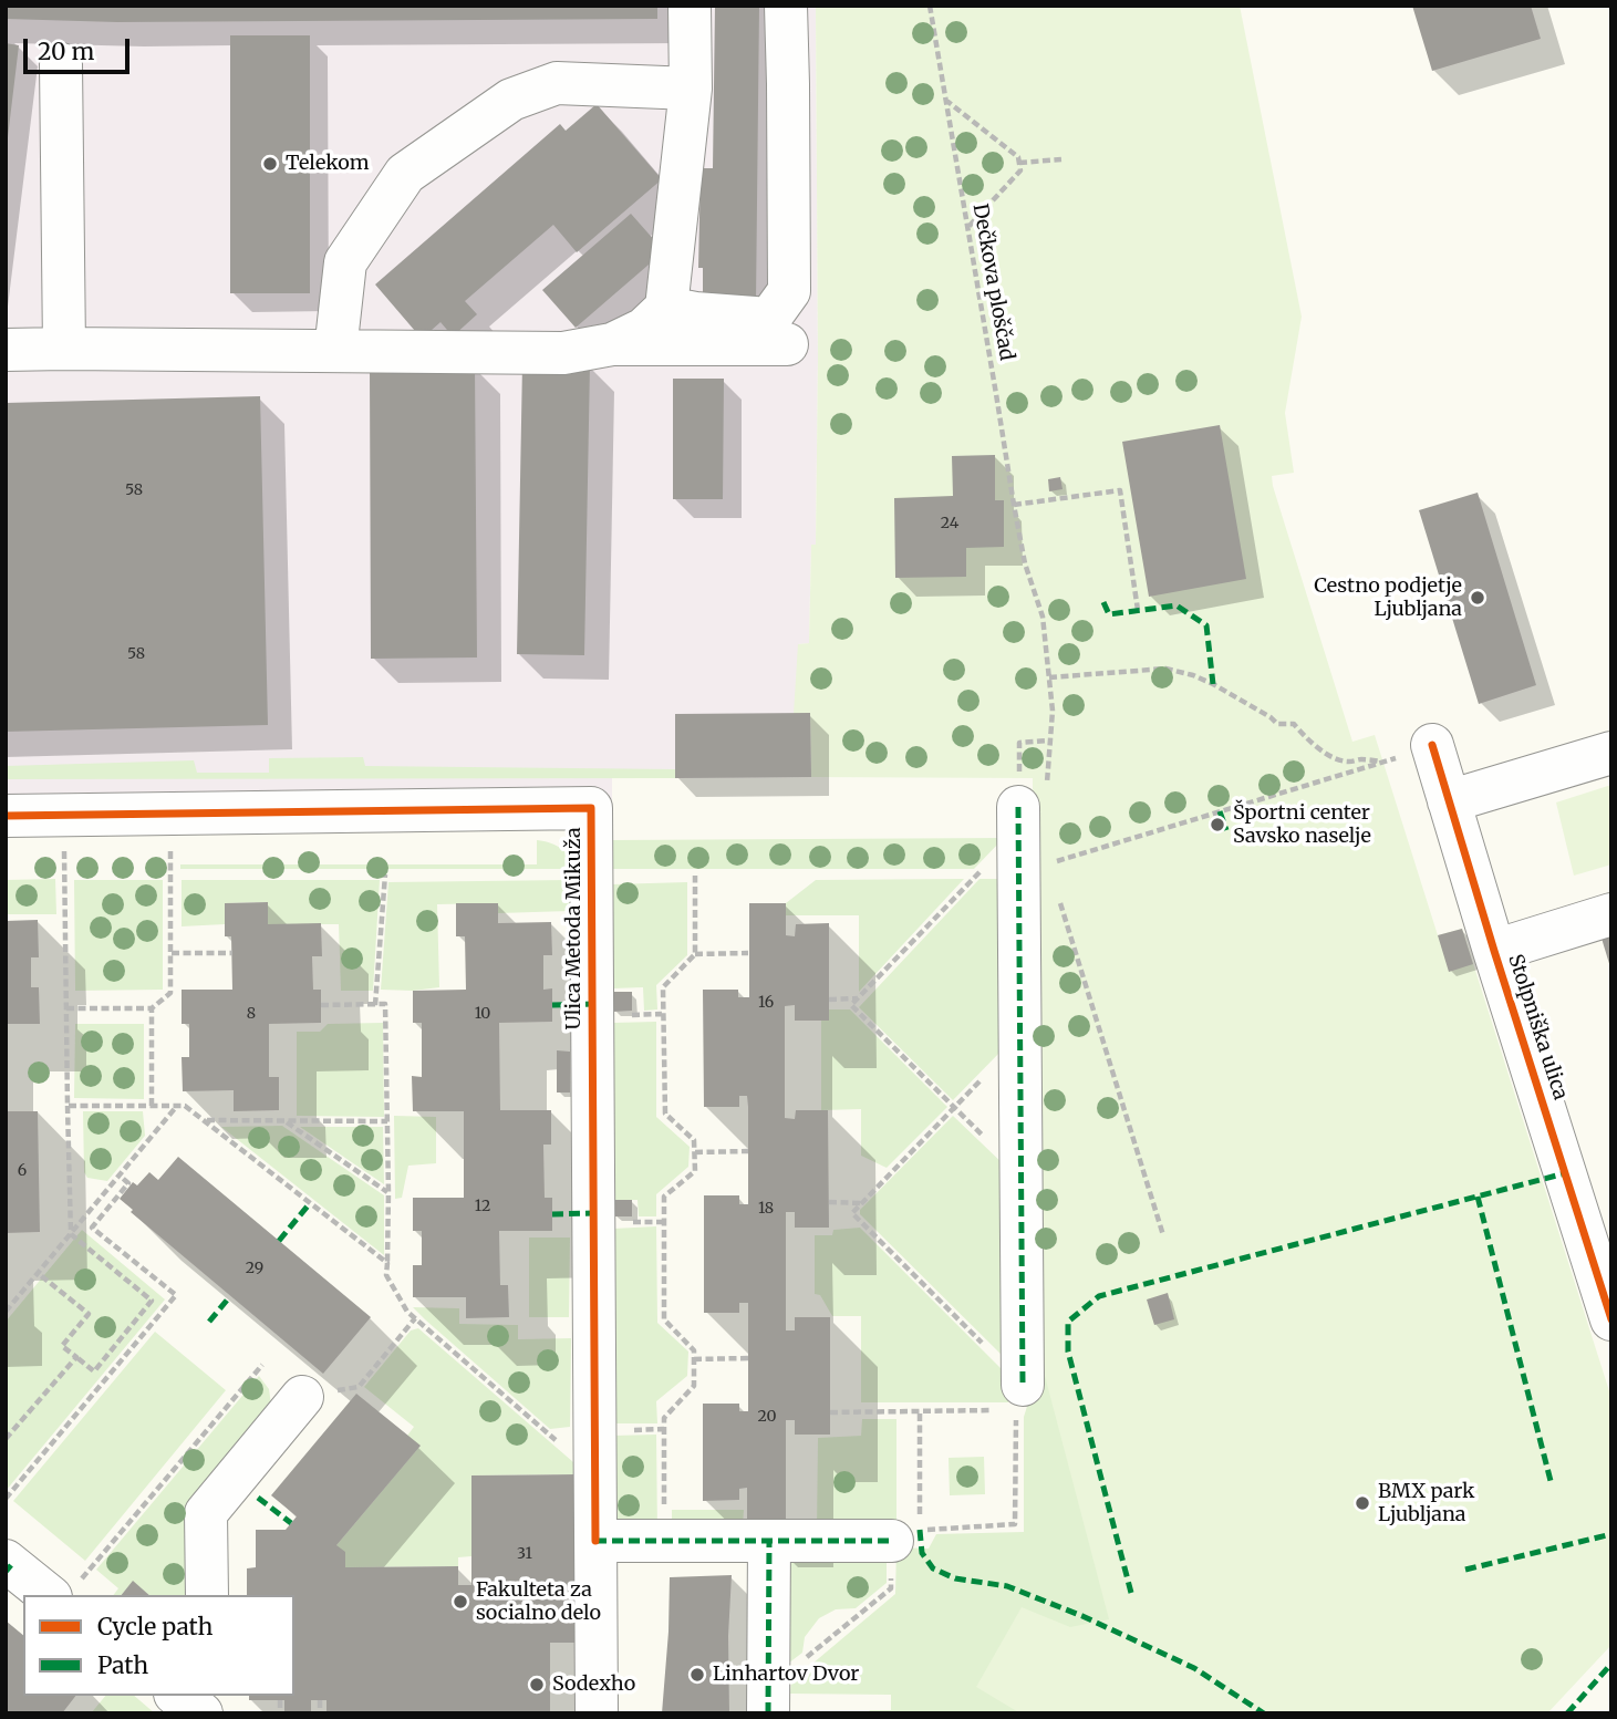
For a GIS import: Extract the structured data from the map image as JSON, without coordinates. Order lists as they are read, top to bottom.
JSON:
{
  "streets": {
    "street": ["Ulica Metoda Mikuža", "Stolpniška ulica"],
    "path": ["Dečkova ploščad"]
  },
  "places": [
    "Telekom",
    "Cestno podjetje Ljubljana",
    "Športni center Savsko naselje",
    "BMX park Ljubljana",
    "Fakulteta za socialno delo",
    "Linhartov Dvor",
    "Sodexho"
  ],
  "house_numbers": [
    "58",
    "24",
    "58",
    "16",
    "8",
    "10",
    "6",
    "12",
    "18",
    "29",
    "20",
    "31"
  ],
  "legend": ["Cycle path", "Path"],
  "scale_bar": "20 m"
}
